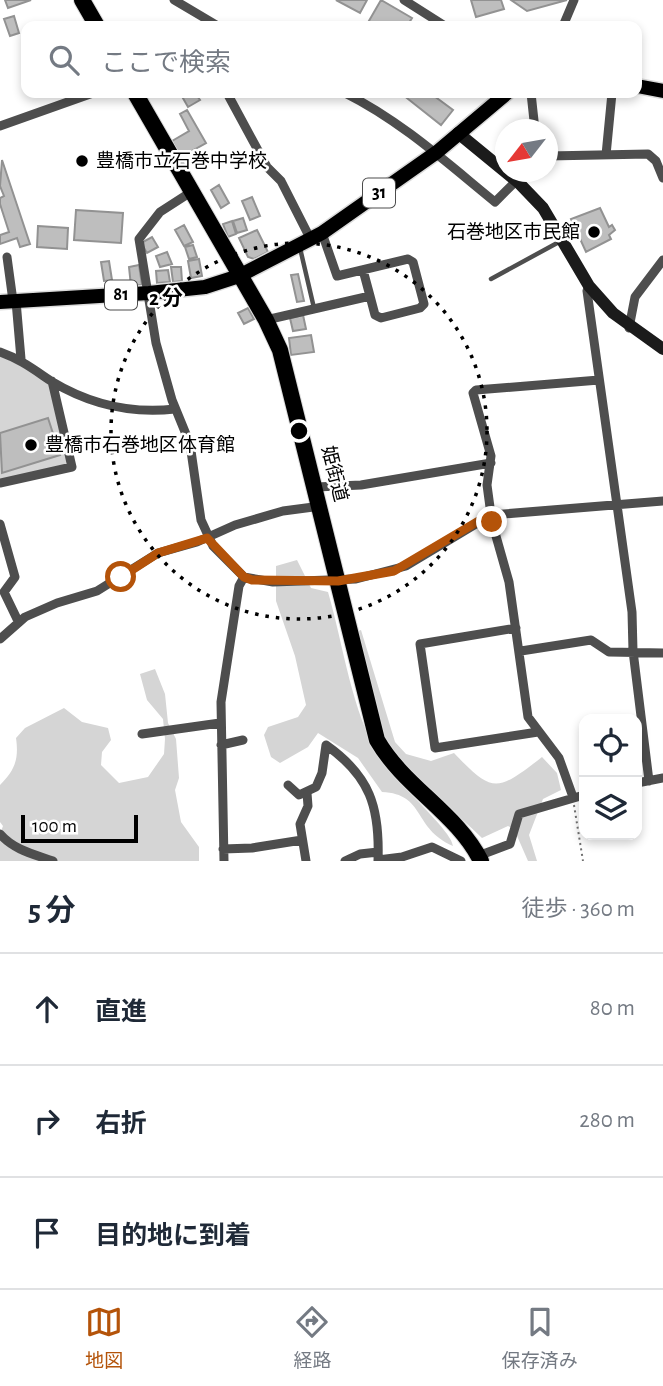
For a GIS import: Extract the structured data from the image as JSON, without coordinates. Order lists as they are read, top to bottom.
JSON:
{
  "streets": {
    "highway": ["姫街道"],
    "main road": ["31", "81"]
  },
  "crossings": [
    ["31", "81"],
    ["31", "姫街道"],
    ["81", "姫街道"]
  ],
  "places": ["豊橋市立石巻中学校", "石巻地区市民館", "豊橋市石巻地区体育館"],
  "scale_bar": "100 m",
  "north": "bottom left",
  "page": {
    "search": "ここで検索",
    "scale": "100 m",
    "heading": ["5 分", "徒歩 · 360 m"],
    "list": [
      ["直進", "80 m"],
      ["右折", "280 m"],
      "目的地に到着"
    ],
    "nav": ["地図", "経路", "保存済み"]
  },
  "rings": ["2 分"]
}
